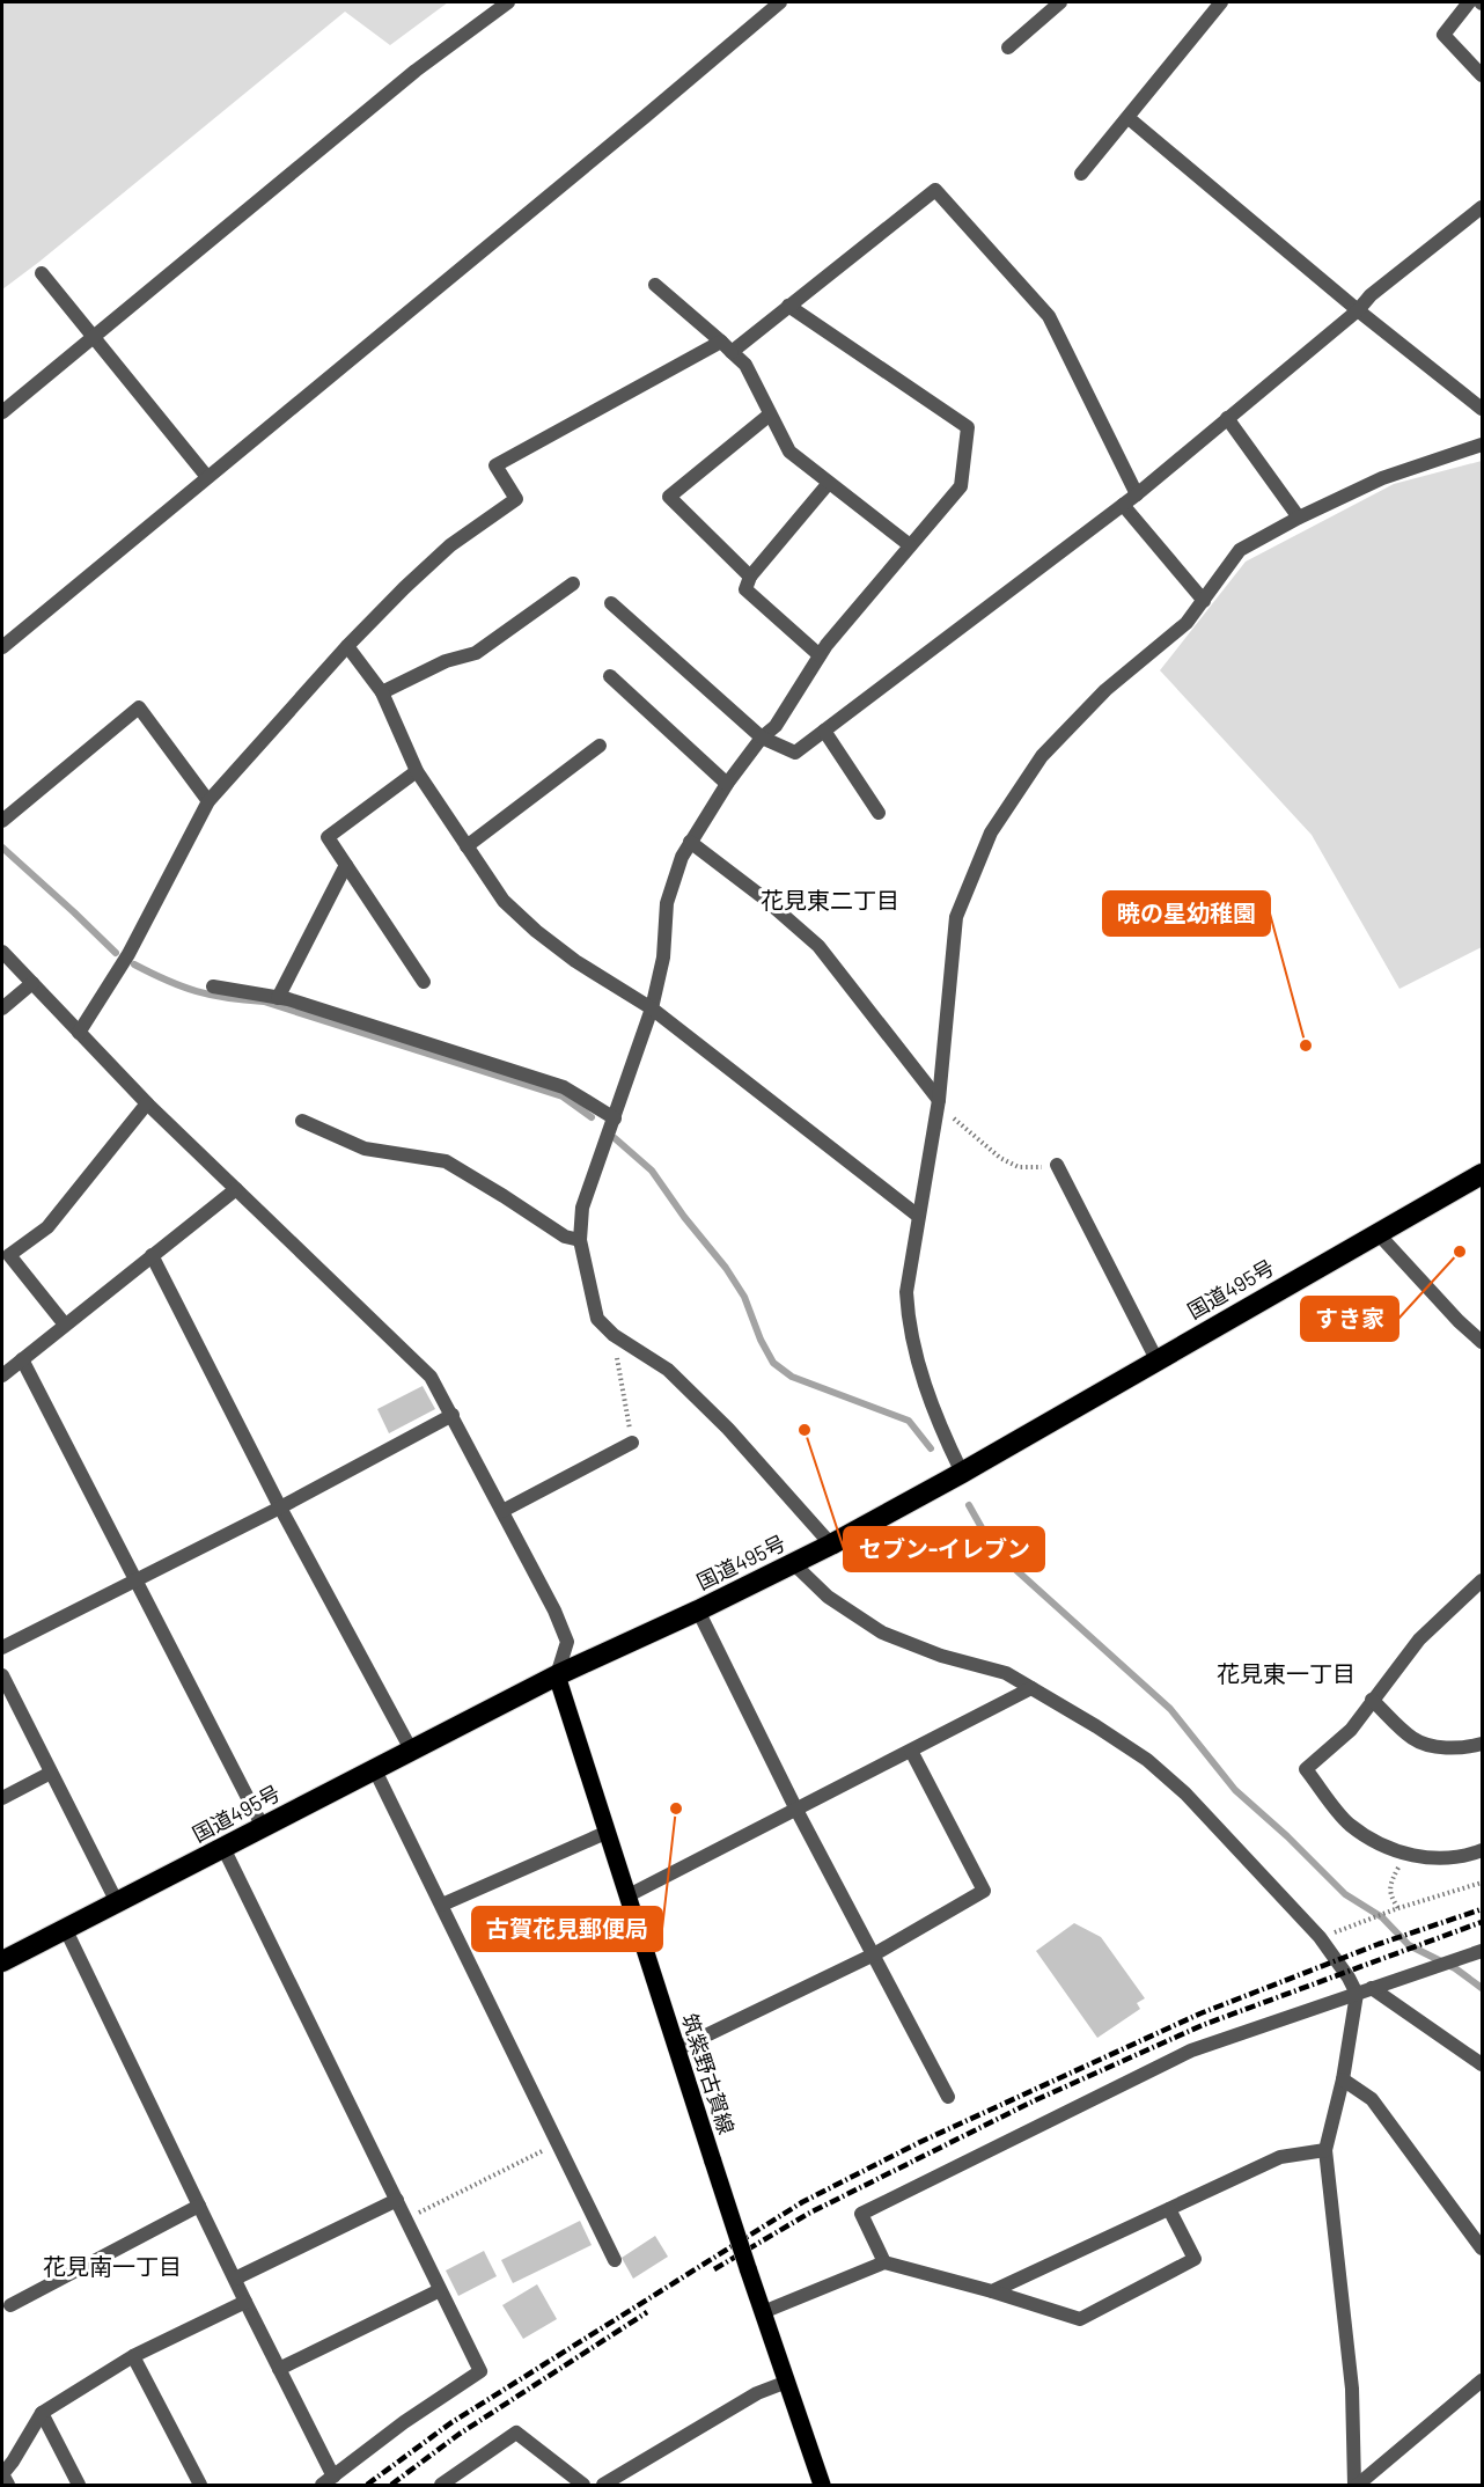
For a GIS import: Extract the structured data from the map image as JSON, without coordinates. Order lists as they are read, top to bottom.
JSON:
{
  "streets": {
    "highway": ["国道495号"],
    "main road": ["筑紫野古賀線"]
  },
  "crossings": [
    ["国道495号", "筑紫野古賀線"]
  ],
  "districts": ["花見東二丁目", "花見東一丁目", "花見南一丁目"],
  "places": [
    "暁の星幼稚園",
    "すき家",
    "セブン-イレブン",
    "古賀花見郵便局"
  ]
}
